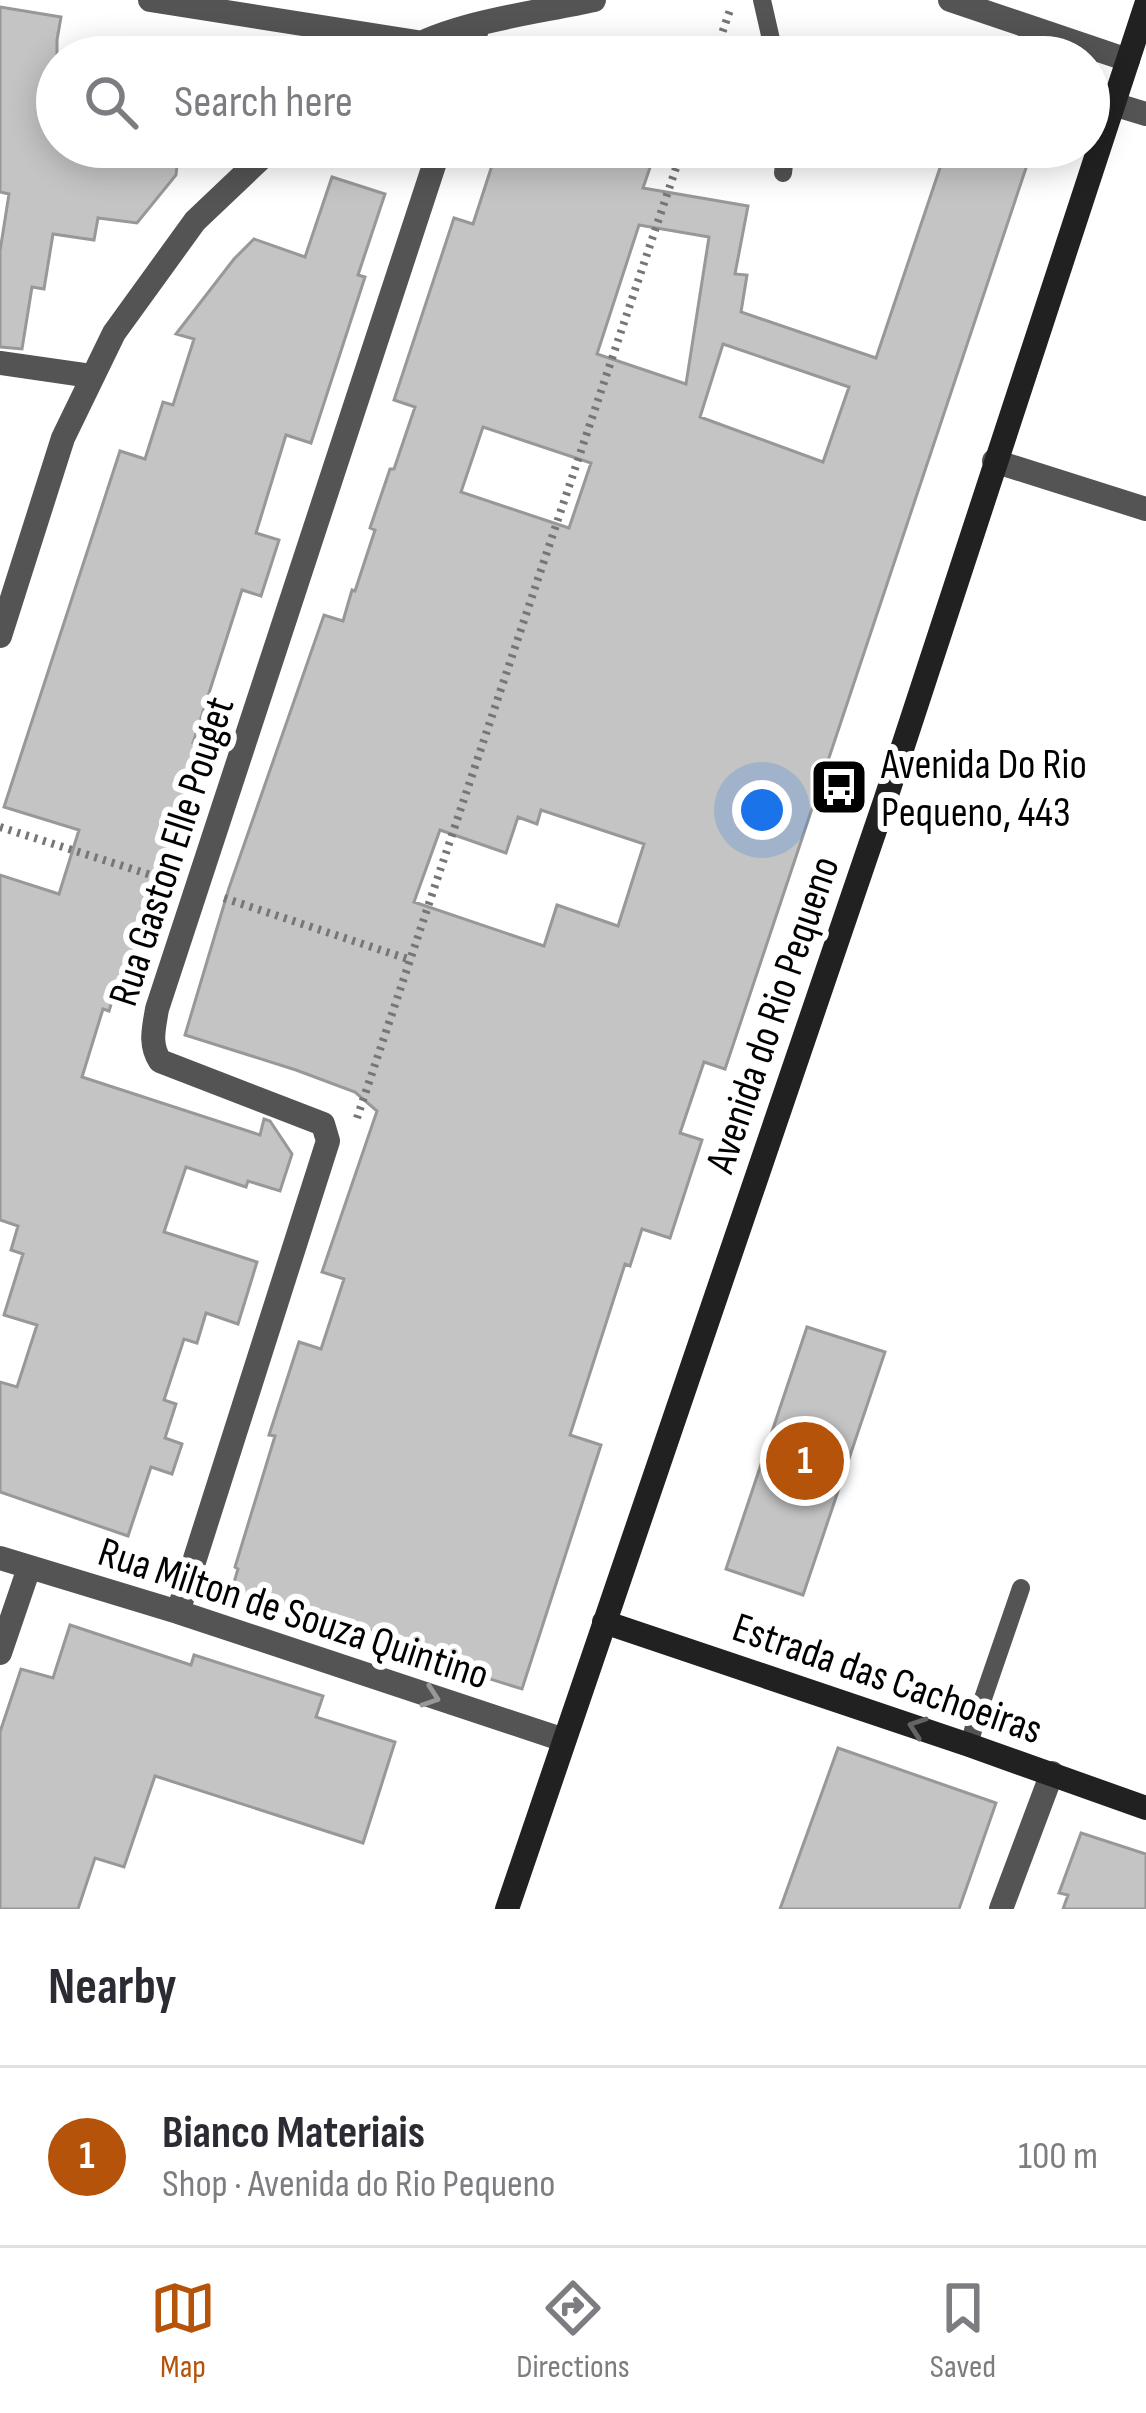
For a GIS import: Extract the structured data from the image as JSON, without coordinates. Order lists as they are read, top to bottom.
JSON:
{
  "streets": {
    "main road": ["Avenida do Rio Pequeno", "Estrada das Cachoeiras"],
    "street": ["Rua Gaston Elle Pouget", "Rua Milton de Souza Quintino"]
  },
  "crossings": [
    ["Avenida do Rio Pequeno", "Rua Milton de Souza Quintino"],
    ["Avenida do Rio Pequeno", "Estrada das Cachoeiras"]
  ],
  "one_way": ["Rua Milton de Souza Quintino", "Estrada das Cachoeiras"],
  "places": {
    "bus stop": ["Avenida Do Rio Pequeno, 443"]
  },
  "page": {
    "search": "Search here",
    "pins": "1",
    "heading": "Nearby",
    "list": [
      {
        "mark": "1",
        "name": "Bianco Materiais",
        "note": "Shop · Avenida do Rio Pequeno",
        "value": "100 m"
      }
    ],
    "nav": ["Map", "Directions", "Saved"]
  }
}
